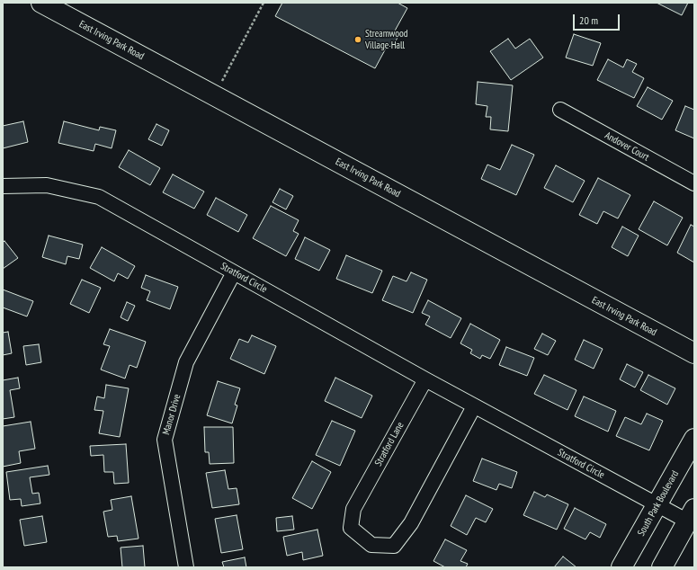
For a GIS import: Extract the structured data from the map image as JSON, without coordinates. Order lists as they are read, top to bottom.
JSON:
{
  "streets": {
    "main road": ["East Irving Park Road", "South Park Boulevard"],
    "street": [
      "Andover Court",
      "Stratford Circle",
      "Manor Drive",
      "Stratford Lane"
    ]
  },
  "crossings": [
    ["Stratford Circle", "Manor Drive"],
    ["Stratford Circle", "Stratford Lane"],
    ["Stratford Circle", "South Park Boulevard"]
  ],
  "places": ["Streamwood Village Hall"],
  "scale_bar": "20 m"
}
